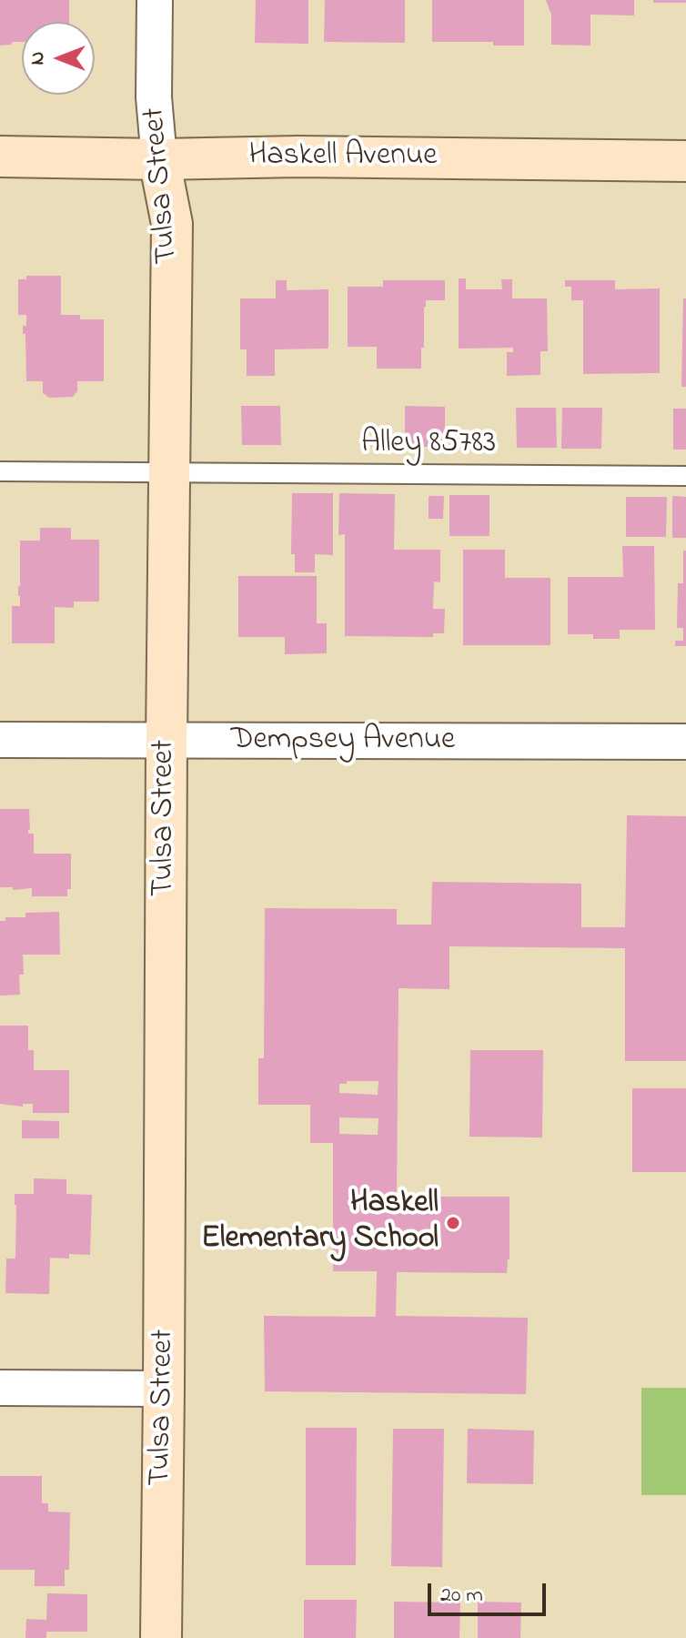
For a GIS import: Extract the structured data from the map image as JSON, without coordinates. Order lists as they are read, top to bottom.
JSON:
{
  "streets": {
    "street": ["Haskell Avenue", "Tulsa Street", "Dempsey Avenue"],
    "lane": ["Alley 85783"]
  },
  "crossings": [
    ["Haskell Avenue", "Tulsa Street"],
    ["Tulsa Street", "Alley 85783"],
    ["Tulsa Street", "Dempsey Avenue"]
  ],
  "places": ["Haskell Elementary School"],
  "scale_bar": "20 m",
  "north": "left"
}
